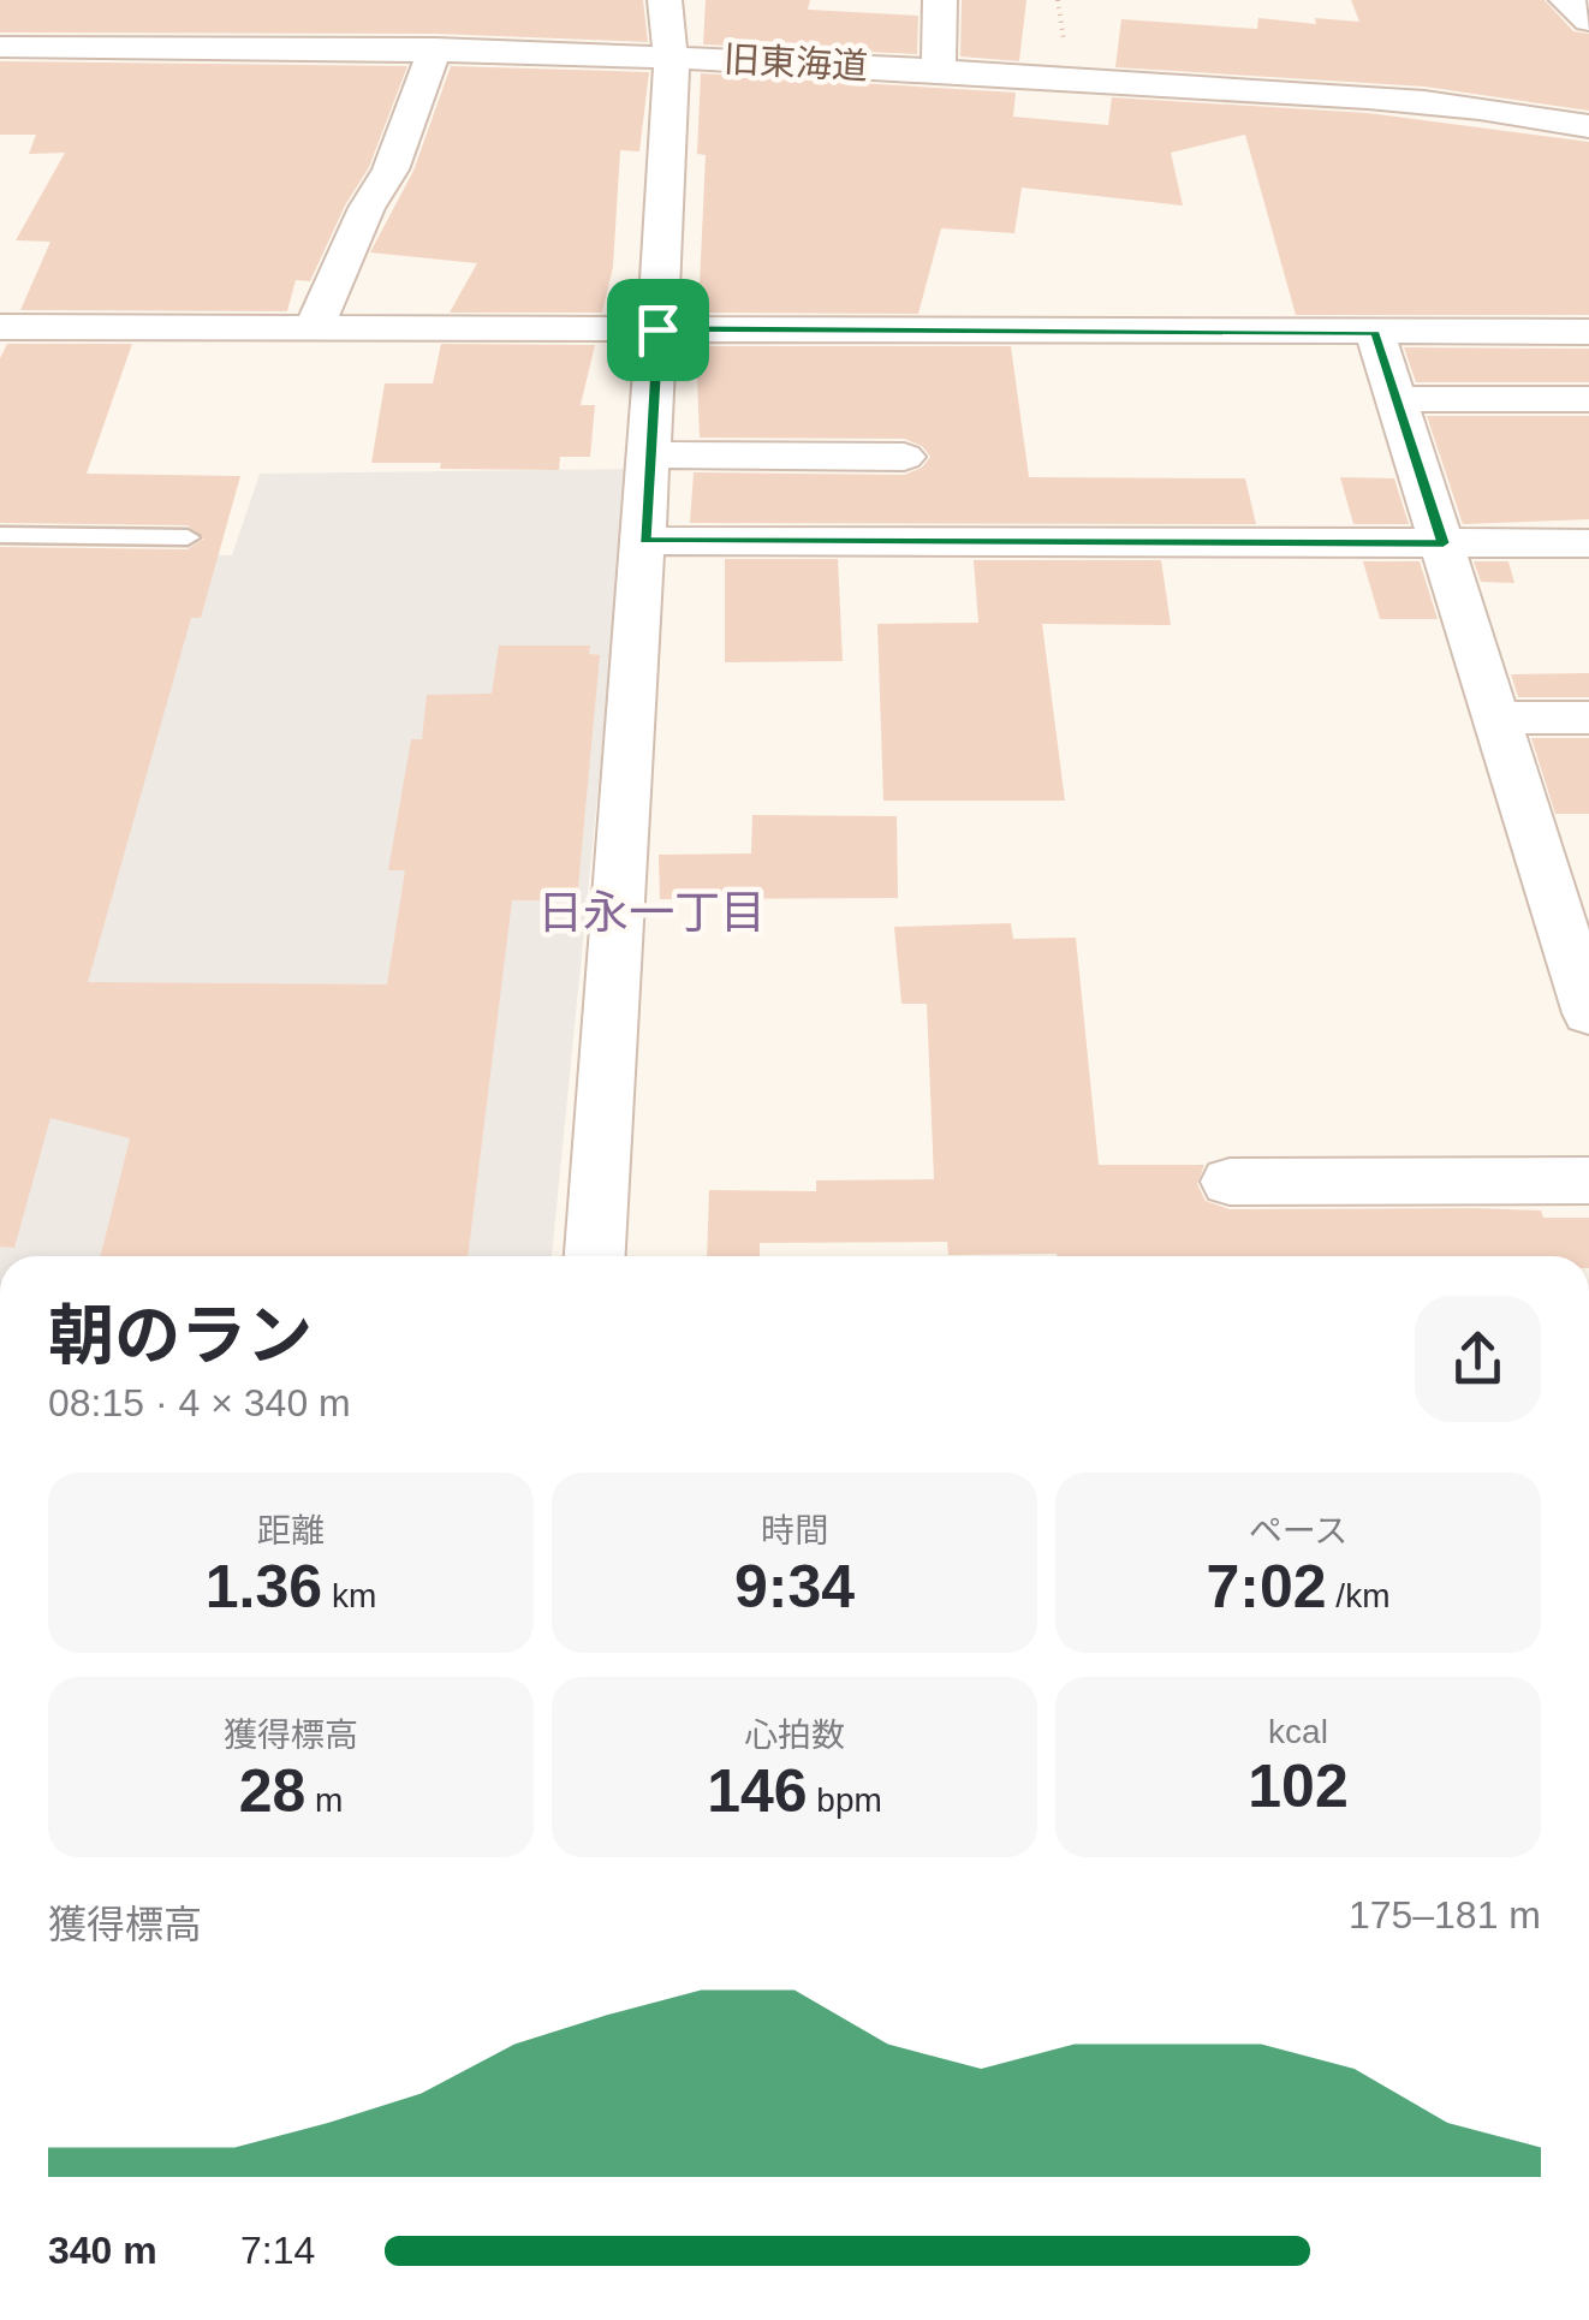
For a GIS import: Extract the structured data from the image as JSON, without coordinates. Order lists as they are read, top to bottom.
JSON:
{
  "streets": {
    "street": ["旧東海道"]
  },
  "districts": ["日永一丁目"],
  "page": {
    "heading": ["朝のラン", "08:15 · 4 × 340 m"],
    "stats": [
      ["距離", "1.36 km"],
      ["時間", "9:34"],
      ["ペース", "7:02 /km"],
      ["獲得標高", "28 m"],
      ["心拍数", "146 bpm"],
      ["kcal", "102"]
    ],
    "chart": ["獲得標高", "175–181 m"],
    "list": [
      {
        "name": "340 m",
        "note": "7:14"
      }
    ]
  }
}
